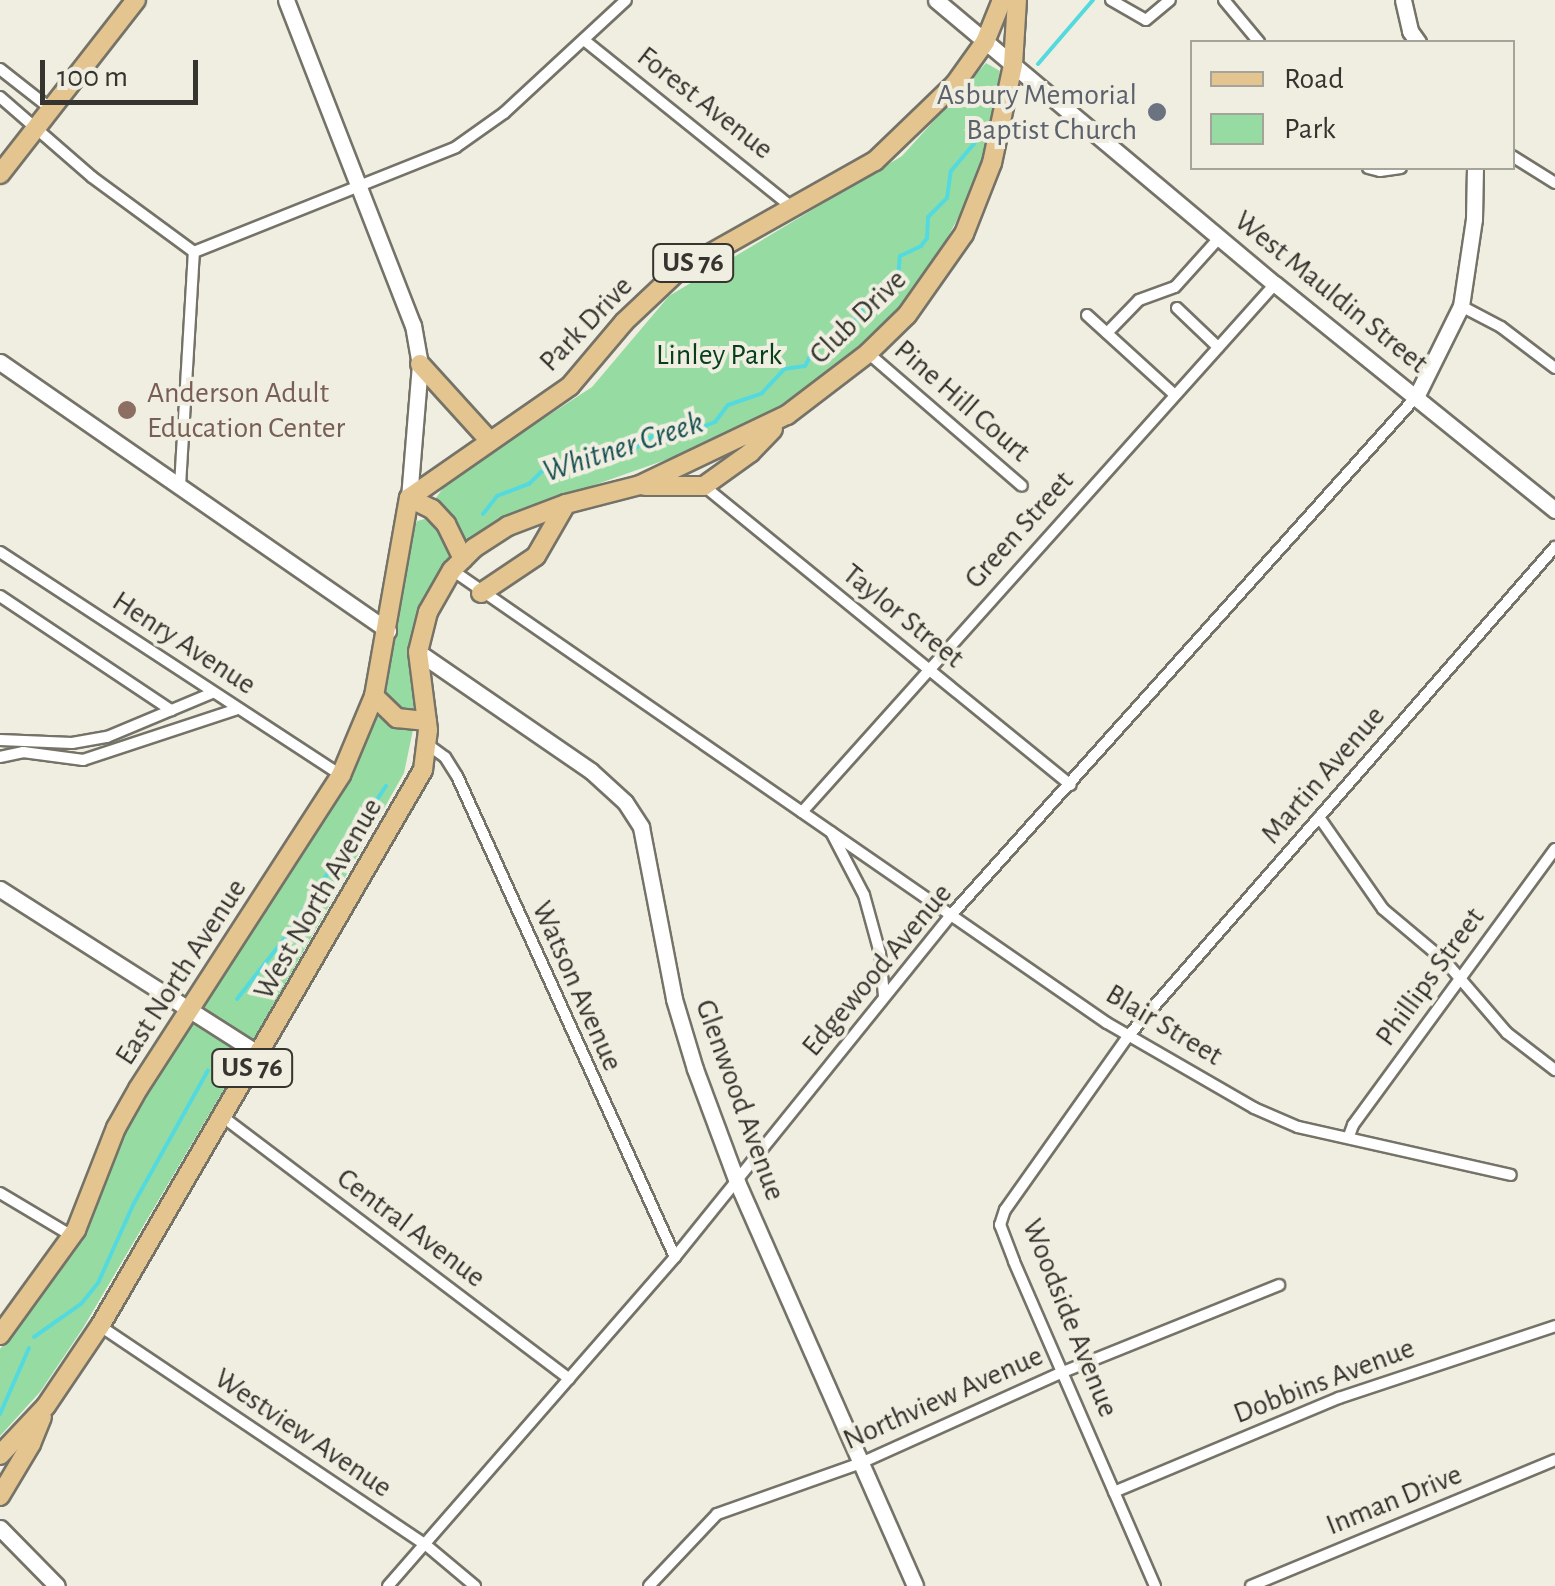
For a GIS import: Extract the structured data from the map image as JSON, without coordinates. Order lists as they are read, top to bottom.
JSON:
{
  "streets": {
    "main road": [
      "US 76",
      "Club Drive",
      "Park Drive",
      "West North Avenue",
      "East North Avenue"
    ],
    "street": [
      "Forest Avenue",
      "West Mauldin Street",
      "Pine Hill Court",
      "Green Street",
      "Taylor Street",
      "Henry Avenue",
      "Martin Avenue",
      "Edgewood Avenue",
      "Phillips Street",
      "Watson Avenue",
      "Blair Street",
      "Glenwood Avenue",
      "Central Avenue",
      "Woodside Avenue",
      "Dobbins Avenue",
      "Northview Avenue",
      "Westview Avenue",
      "Inman Drive"
    ]
  },
  "crossings": [
    ["Forest Avenue", "Park Drive"],
    ["US 76", "West Mauldin Street"],
    ["US 76", "Club Drive"],
    ["US 76", "Park Drive"],
    ["US 76", "West North Avenue"],
    ["US 76", "East North Avenue"],
    ["US 76", "Blair Street"],
    ["US 76", "Glenwood Avenue"],
    ["West Mauldin Street", "Club Drive"],
    ["West Mauldin Street", "Park Drive"],
    ["West Mauldin Street", "Green Street"],
    ["West Mauldin Street", "Edgewood Avenue"],
    ["Club Drive", "Pine Hill Court"],
    ["Club Drive", "Blair Street"],
    ["Green Street", "Taylor Street"],
    ["Green Street", "Blair Street"],
    ["Taylor Street", "Edgewood Avenue"],
    ["Henry Avenue", "East North Avenue"],
    ["Martin Avenue", "Blair Street"],
    ["Martin Avenue", "Woodside Avenue"],
    ["West North Avenue", "Watson Avenue"],
    ["West North Avenue", "Glenwood Avenue"],
    ["West North Avenue", "Central Avenue"],
    ["West North Avenue", "Westview Avenue"],
    ["Edgewood Avenue", "Watson Avenue"],
    ["Edgewood Avenue", "Blair Street"],
    ["Edgewood Avenue", "Glenwood Avenue"],
    ["Edgewood Avenue", "Central Avenue"],
    ["Edgewood Avenue", "Westview Avenue"],
    ["Phillips Street", "Blair Street"],
    ["Blair Street", "Woodside Avenue"],
    ["Glenwood Avenue", "Northview Avenue"],
    ["Woodside Avenue", "Dobbins Avenue"],
    ["Woodside Avenue", "Northview Avenue"]
  ],
  "water": ["Whitner Creek"],
  "parks": ["Linley Park"],
  "places": ["Asbury Memorial Baptist Church", "Anderson Adult Education Center"],
  "legend": ["Road", "Park"],
  "scale_bar": "100 m"
}
